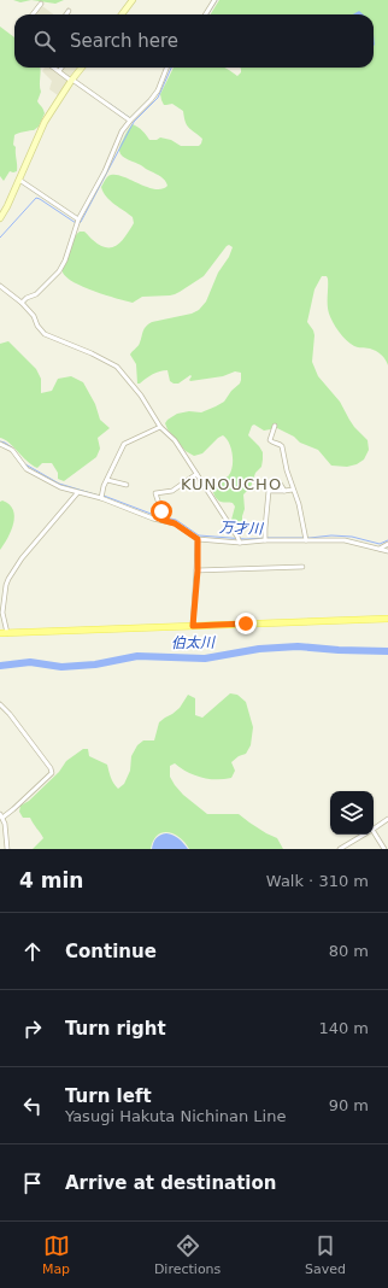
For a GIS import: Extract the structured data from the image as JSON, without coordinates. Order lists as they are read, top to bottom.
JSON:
{
  "districts": ["KUNOUCHO"],
  "water": ["万才川", "伯太川"],
  "page": {
    "search": "Search here",
    "heading": ["4 min", "Walk · 310 m"],
    "list": [
      ["Continue", "80 m"],
      ["Turn right", "140 m"],
      ["Turn left", "Yasugi Hakuta Nichinan Line", "90 m"],
      "Arrive at destination"
    ],
    "nav": ["Map", "Directions", "Saved"]
  }
}
